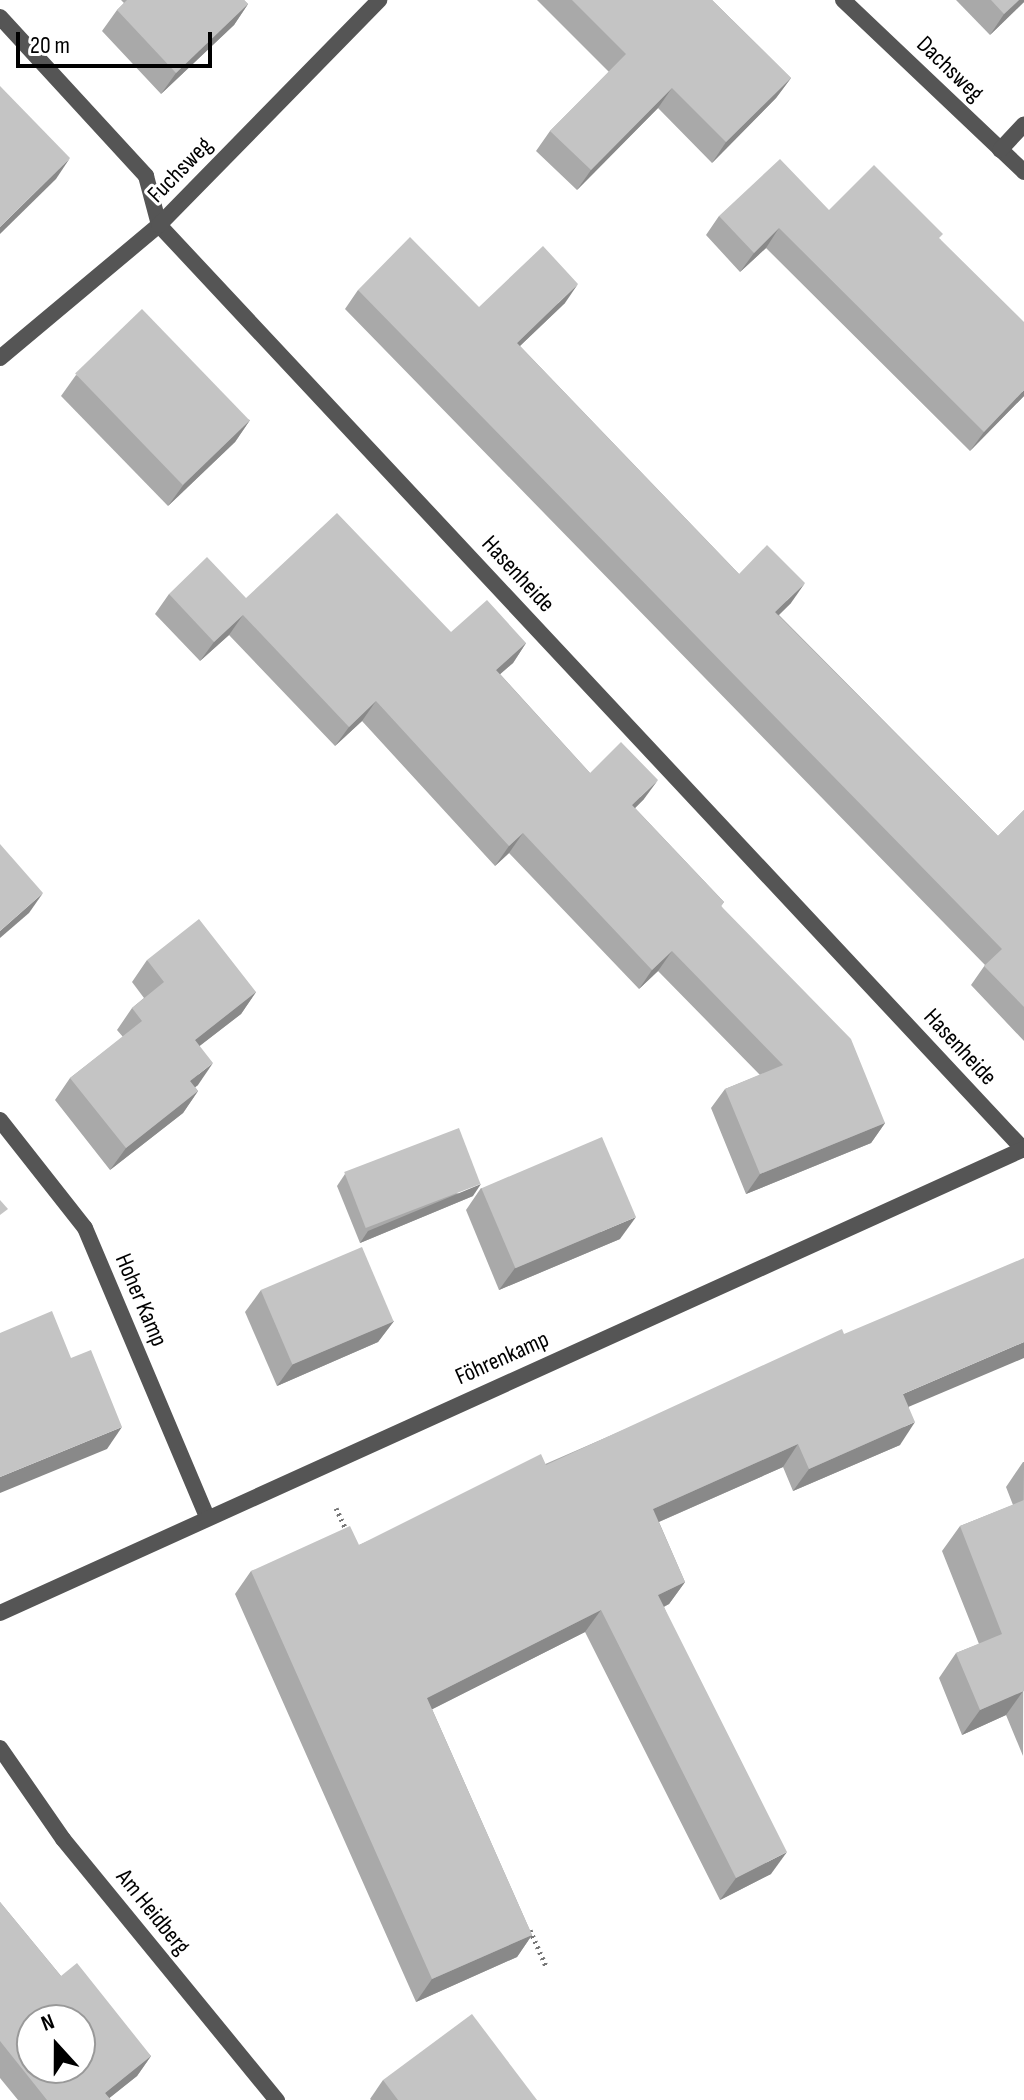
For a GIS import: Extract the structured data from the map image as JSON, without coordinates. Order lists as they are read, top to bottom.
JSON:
{
  "streets": {
    "street": [
      "Dachsweg",
      "Fuchsweg",
      "Hasenheide",
      "Hoher Kamp",
      "Föhrenkamp",
      "Am Heidberg"
    ]
  },
  "crossings": [
    ["Fuchsweg", "Hasenheide"],
    ["Hasenheide", "Föhrenkamp"],
    ["Hoher Kamp", "Föhrenkamp"]
  ],
  "scale_bar": "20 m",
  "north": "top"
}
